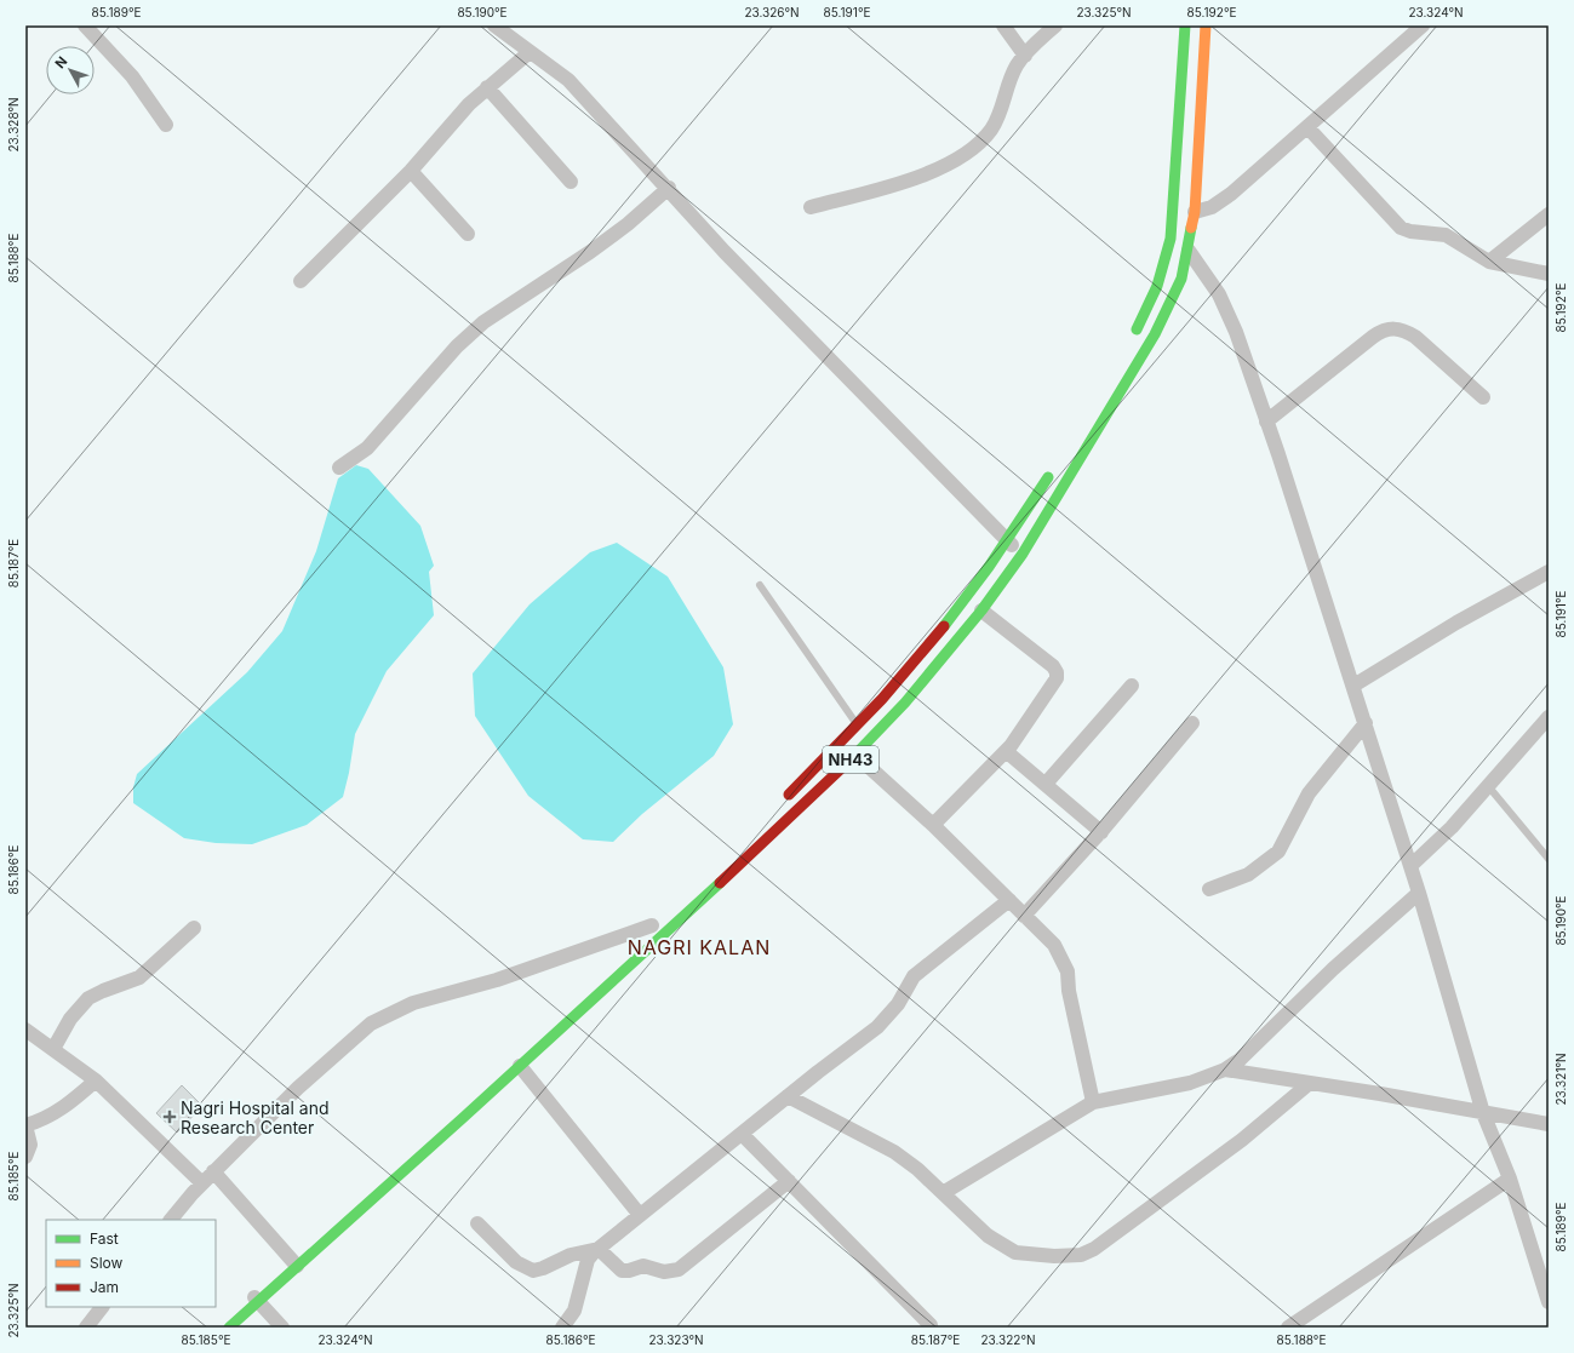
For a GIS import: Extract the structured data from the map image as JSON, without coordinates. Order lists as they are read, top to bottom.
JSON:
{
  "streets": {
    "highway": ["NH43"]
  },
  "districts": ["NAGRI KALAN"],
  "places": {
    "health": ["Nagri Hospital and Research Center"]
  },
  "legend": ["Fast", "Slow", "Jam"],
  "north": "top left",
  "coordinates": [
    "85.189°E",
    "85.190°E",
    "23.326°N",
    "85.191°E",
    "23.325°N",
    "85.192°E",
    "23.324°N",
    "23.328°N",
    "85.188°E",
    "85.187°E",
    "85.186°E",
    "23.321°N",
    "85.185°E",
    "23.323°N",
    "23.322°N"
  ]
}
